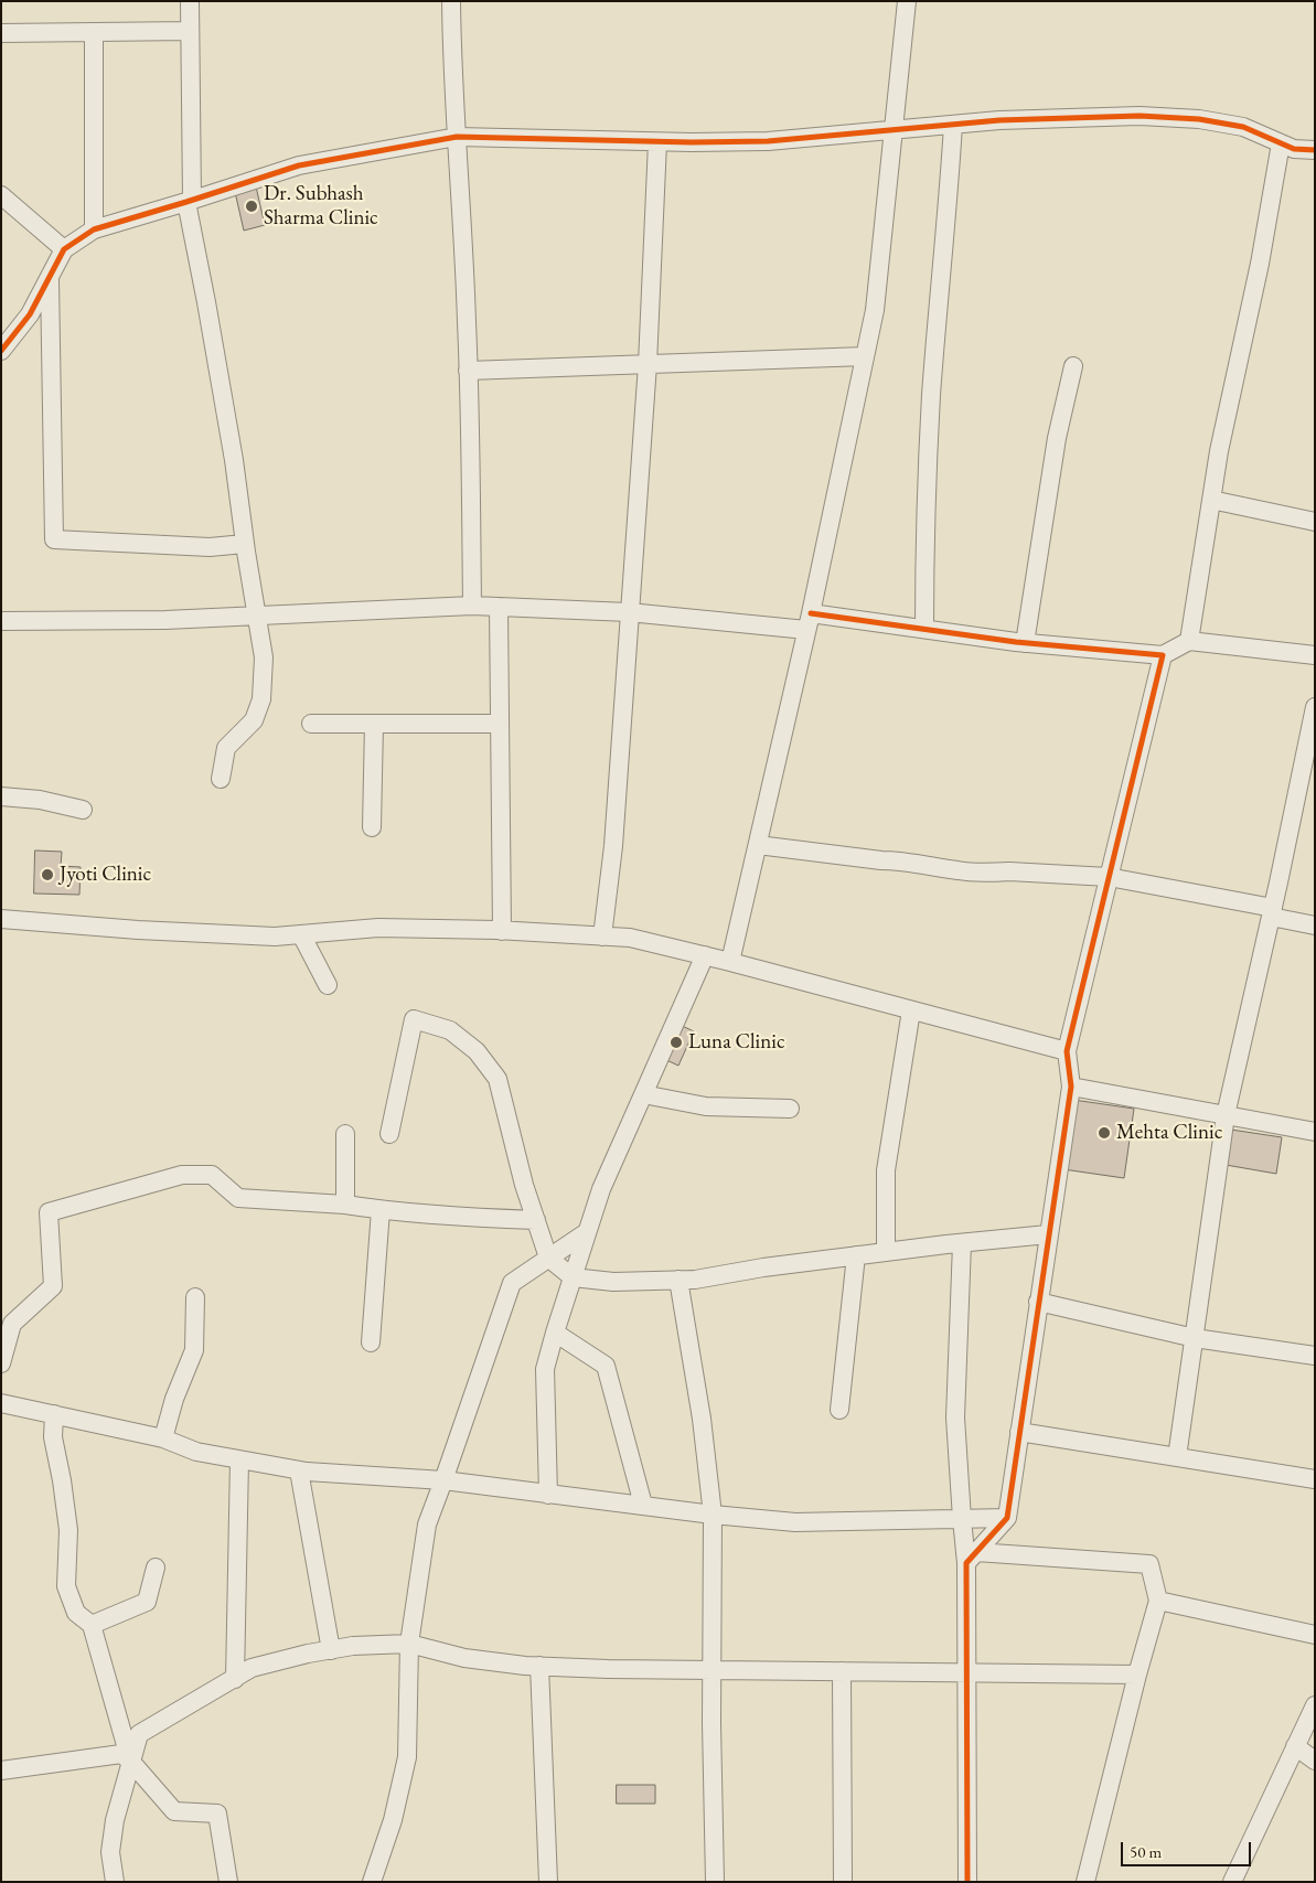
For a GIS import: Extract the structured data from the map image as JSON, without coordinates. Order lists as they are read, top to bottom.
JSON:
{
  "places": [
    "Dr. Subhash Sharma Clinic",
    "Jyoti Clinic",
    "Luna Clinic",
    "Mehta Clinic"
  ],
  "scale_bar": "50 m"
}
